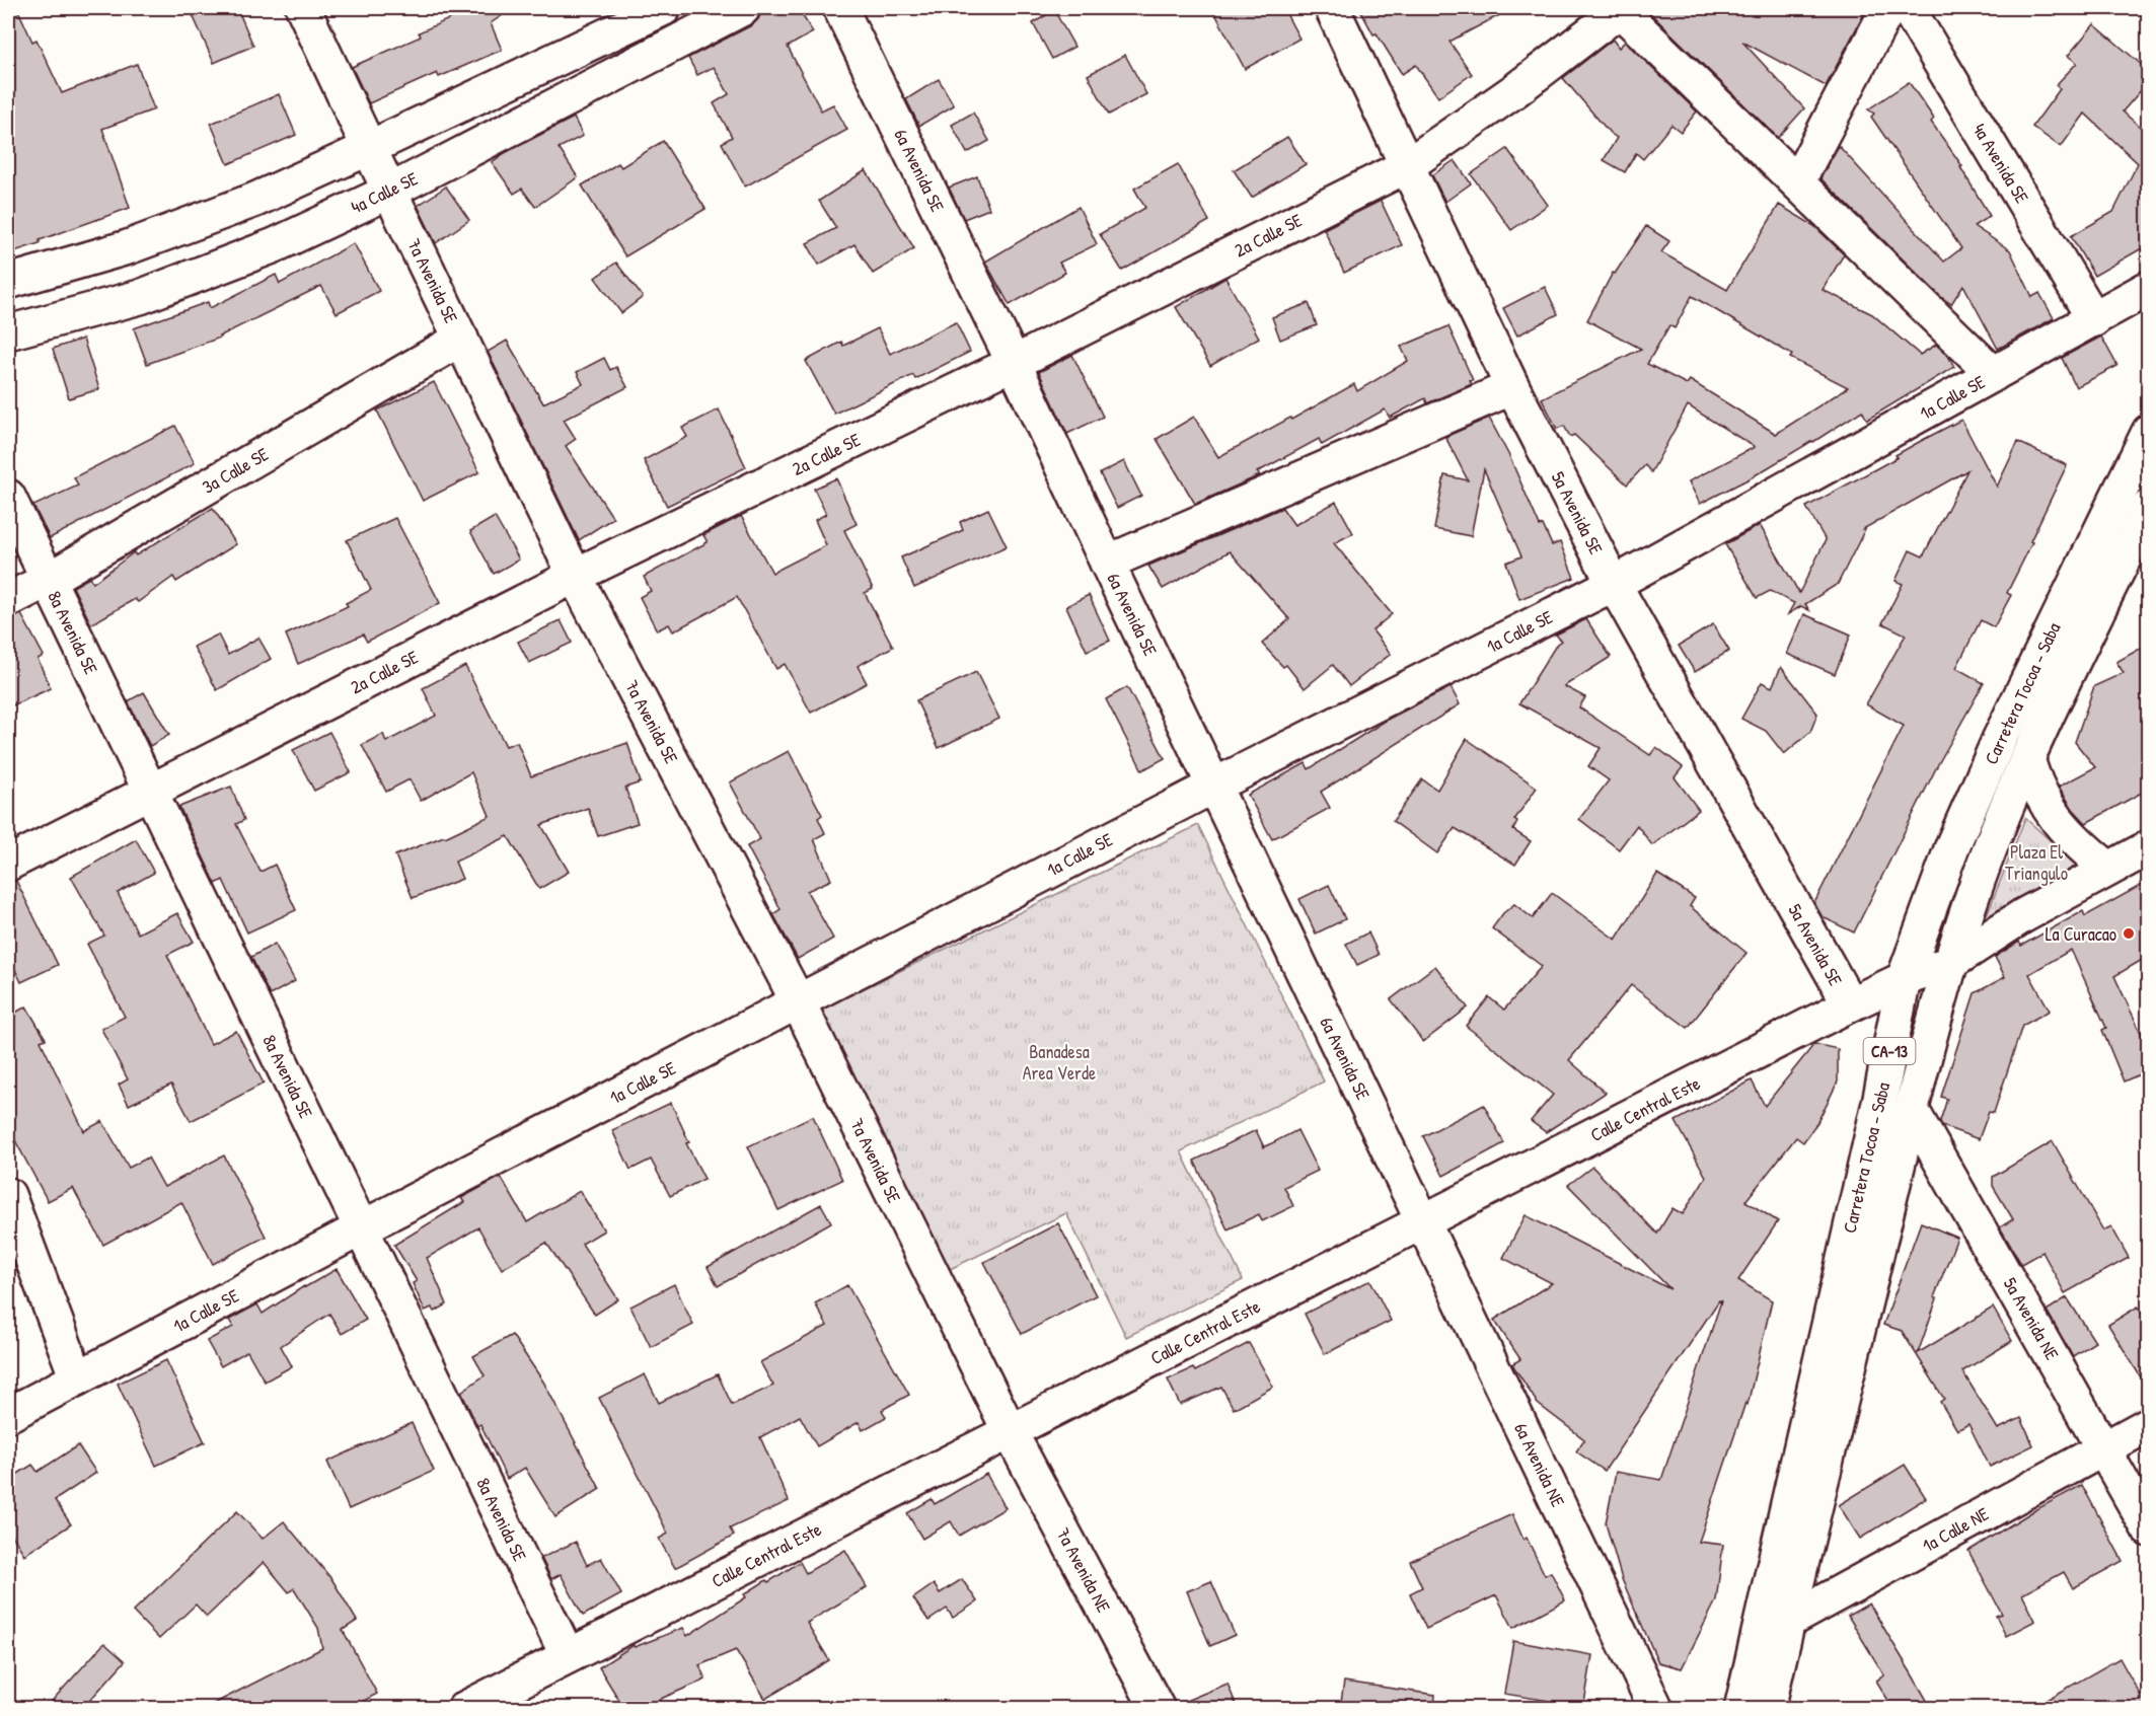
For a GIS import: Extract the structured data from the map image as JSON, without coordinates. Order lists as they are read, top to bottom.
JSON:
{
  "streets": {
    "street": [
      "4a Avenida SE",
      "6a Avenida SE",
      "4a Calle SE",
      "2a Calle SE",
      "7a Avenida SE",
      "1a Calle SE",
      "3a Calle SE",
      "5a Avenida SE",
      "8a Avenida SE",
      "Carretera Tocoa - Saba",
      "CA-13",
      "Calle Central Este",
      "5a Avenida NE",
      "6a Avenida NE",
      "1a Calle NE",
      "7a Avenida NE"
    ]
  },
  "crossings": [
    ["4a Avenida SE", "1a Calle SE"],
    ["6a Avenida SE", "2a Calle SE"],
    ["6a Avenida SE", "1a Calle SE"],
    ["6a Avenida SE", "Calle Central Este"],
    ["6a Avenida SE", "6a Avenida NE"],
    ["4a Calle SE", "7a Avenida SE"],
    ["2a Calle SE", "7a Avenida SE"],
    ["2a Calle SE", "5a Avenida SE"],
    ["2a Calle SE", "8a Avenida SE"],
    ["7a Avenida SE", "1a Calle SE"],
    ["7a Avenida SE", "3a Calle SE"],
    ["7a Avenida SE", "Calle Central Este"],
    ["7a Avenida SE", "7a Avenida NE"],
    ["1a Calle SE", "5a Avenida SE"],
    ["1a Calle SE", "8a Avenida SE"],
    ["3a Calle SE", "8a Avenida SE"],
    ["5a Avenida SE", "Calle Central Este"],
    ["8a Avenida SE", "Calle Central Este"],
    ["Carretera Tocoa - Saba", "Calle Central Este"],
    ["Carretera Tocoa - Saba", "5a Avenida NE"],
    ["Carretera Tocoa - Saba", "1a Calle NE"],
    ["Calle Central Este", "6a Avenida NE"],
    ["Calle Central Este", "7a Avenida NE"],
    ["5a Avenida NE", "1a Calle NE"]
  ],
  "parks": ["Plaza El Triangulo", "Banadesa Area Verde"],
  "places": ["La Curacao"]
}
